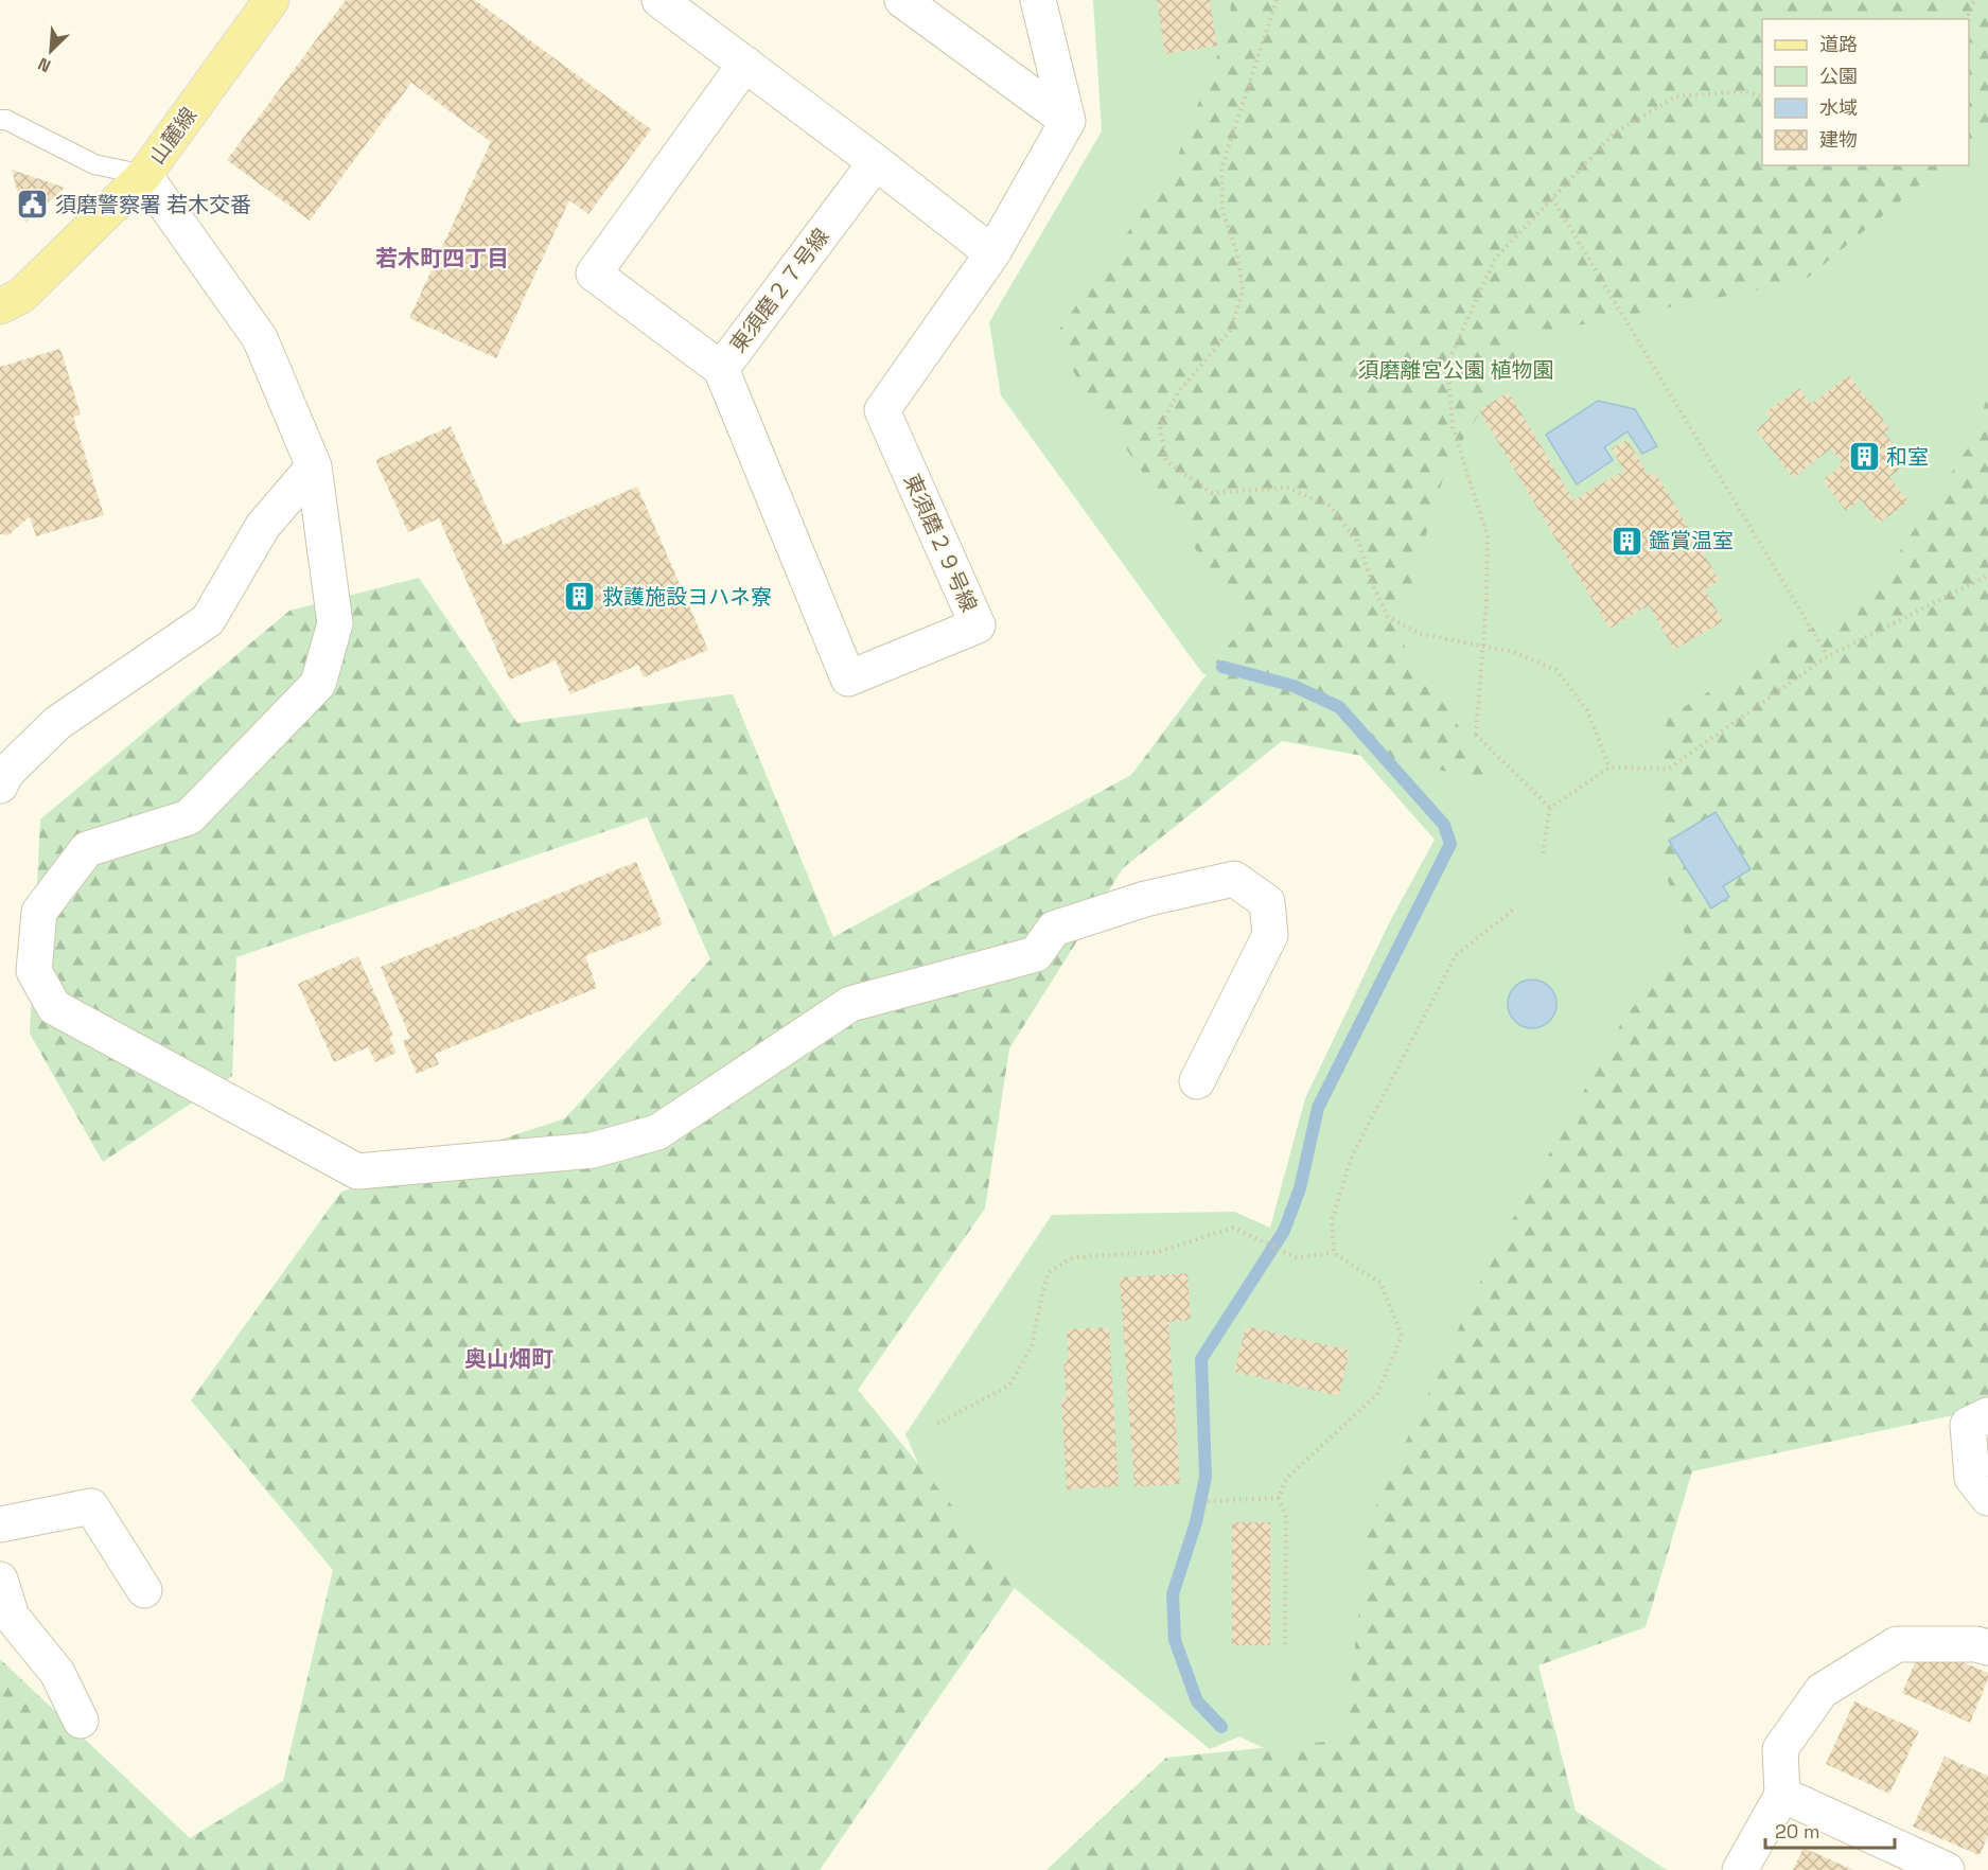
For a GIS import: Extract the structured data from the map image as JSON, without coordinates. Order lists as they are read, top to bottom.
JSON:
{
  "streets": {
    "main road": ["山麓線"],
    "street": ["東須磨２７号線", "東須磨２９号線"]
  },
  "crossings": [
    ["東須磨２７号線", "東須磨２９号線"]
  ],
  "districts": ["若木町四丁目", "奥山畑町"],
  "parks": ["須磨離宮公園 植物園"],
  "places": {
    "public building": ["須磨警察署 若木交番"],
    "building": ["和室", "鑑賞温室", "救護施設ヨハネ寮"]
  },
  "legend": [
    "道路",
    "公園",
    "水域",
    "建物"
  ],
  "scale_bar": "20 m",
  "north": "bottom left"
}
